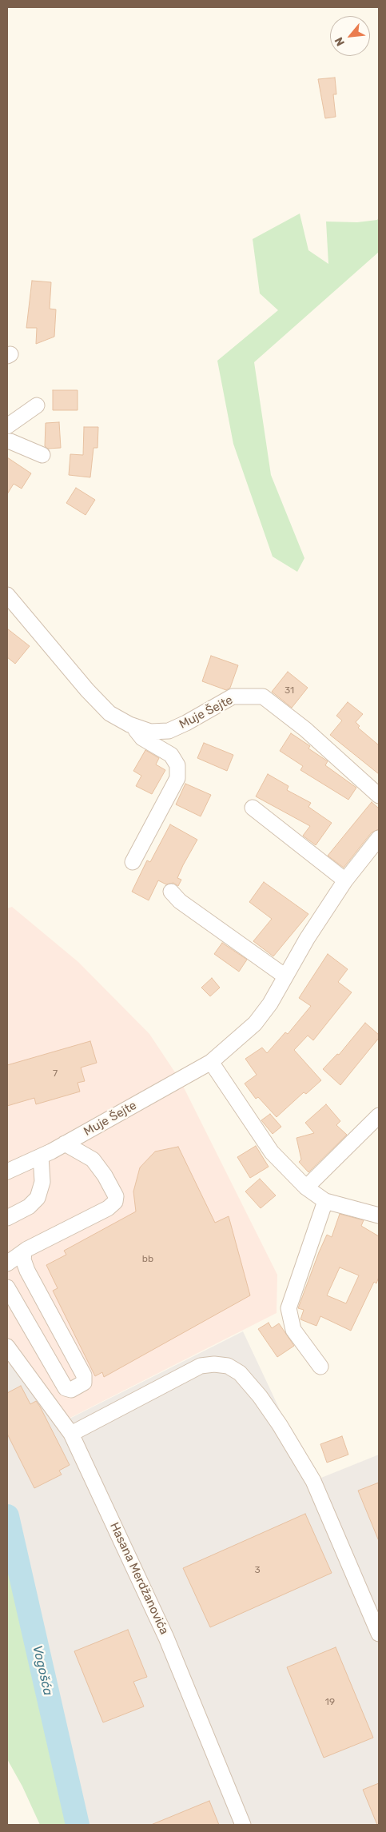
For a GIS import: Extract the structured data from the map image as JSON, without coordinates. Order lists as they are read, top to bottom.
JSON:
{
  "streets": {
    "street": ["Muje Šejte", "Hasana Merdžanovića"]
  },
  "water": ["Vogošća"],
  "house_numbers": [
    "31",
    "7",
    "bb",
    "3",
    "19"
  ],
  "north": "bottom left"
}
